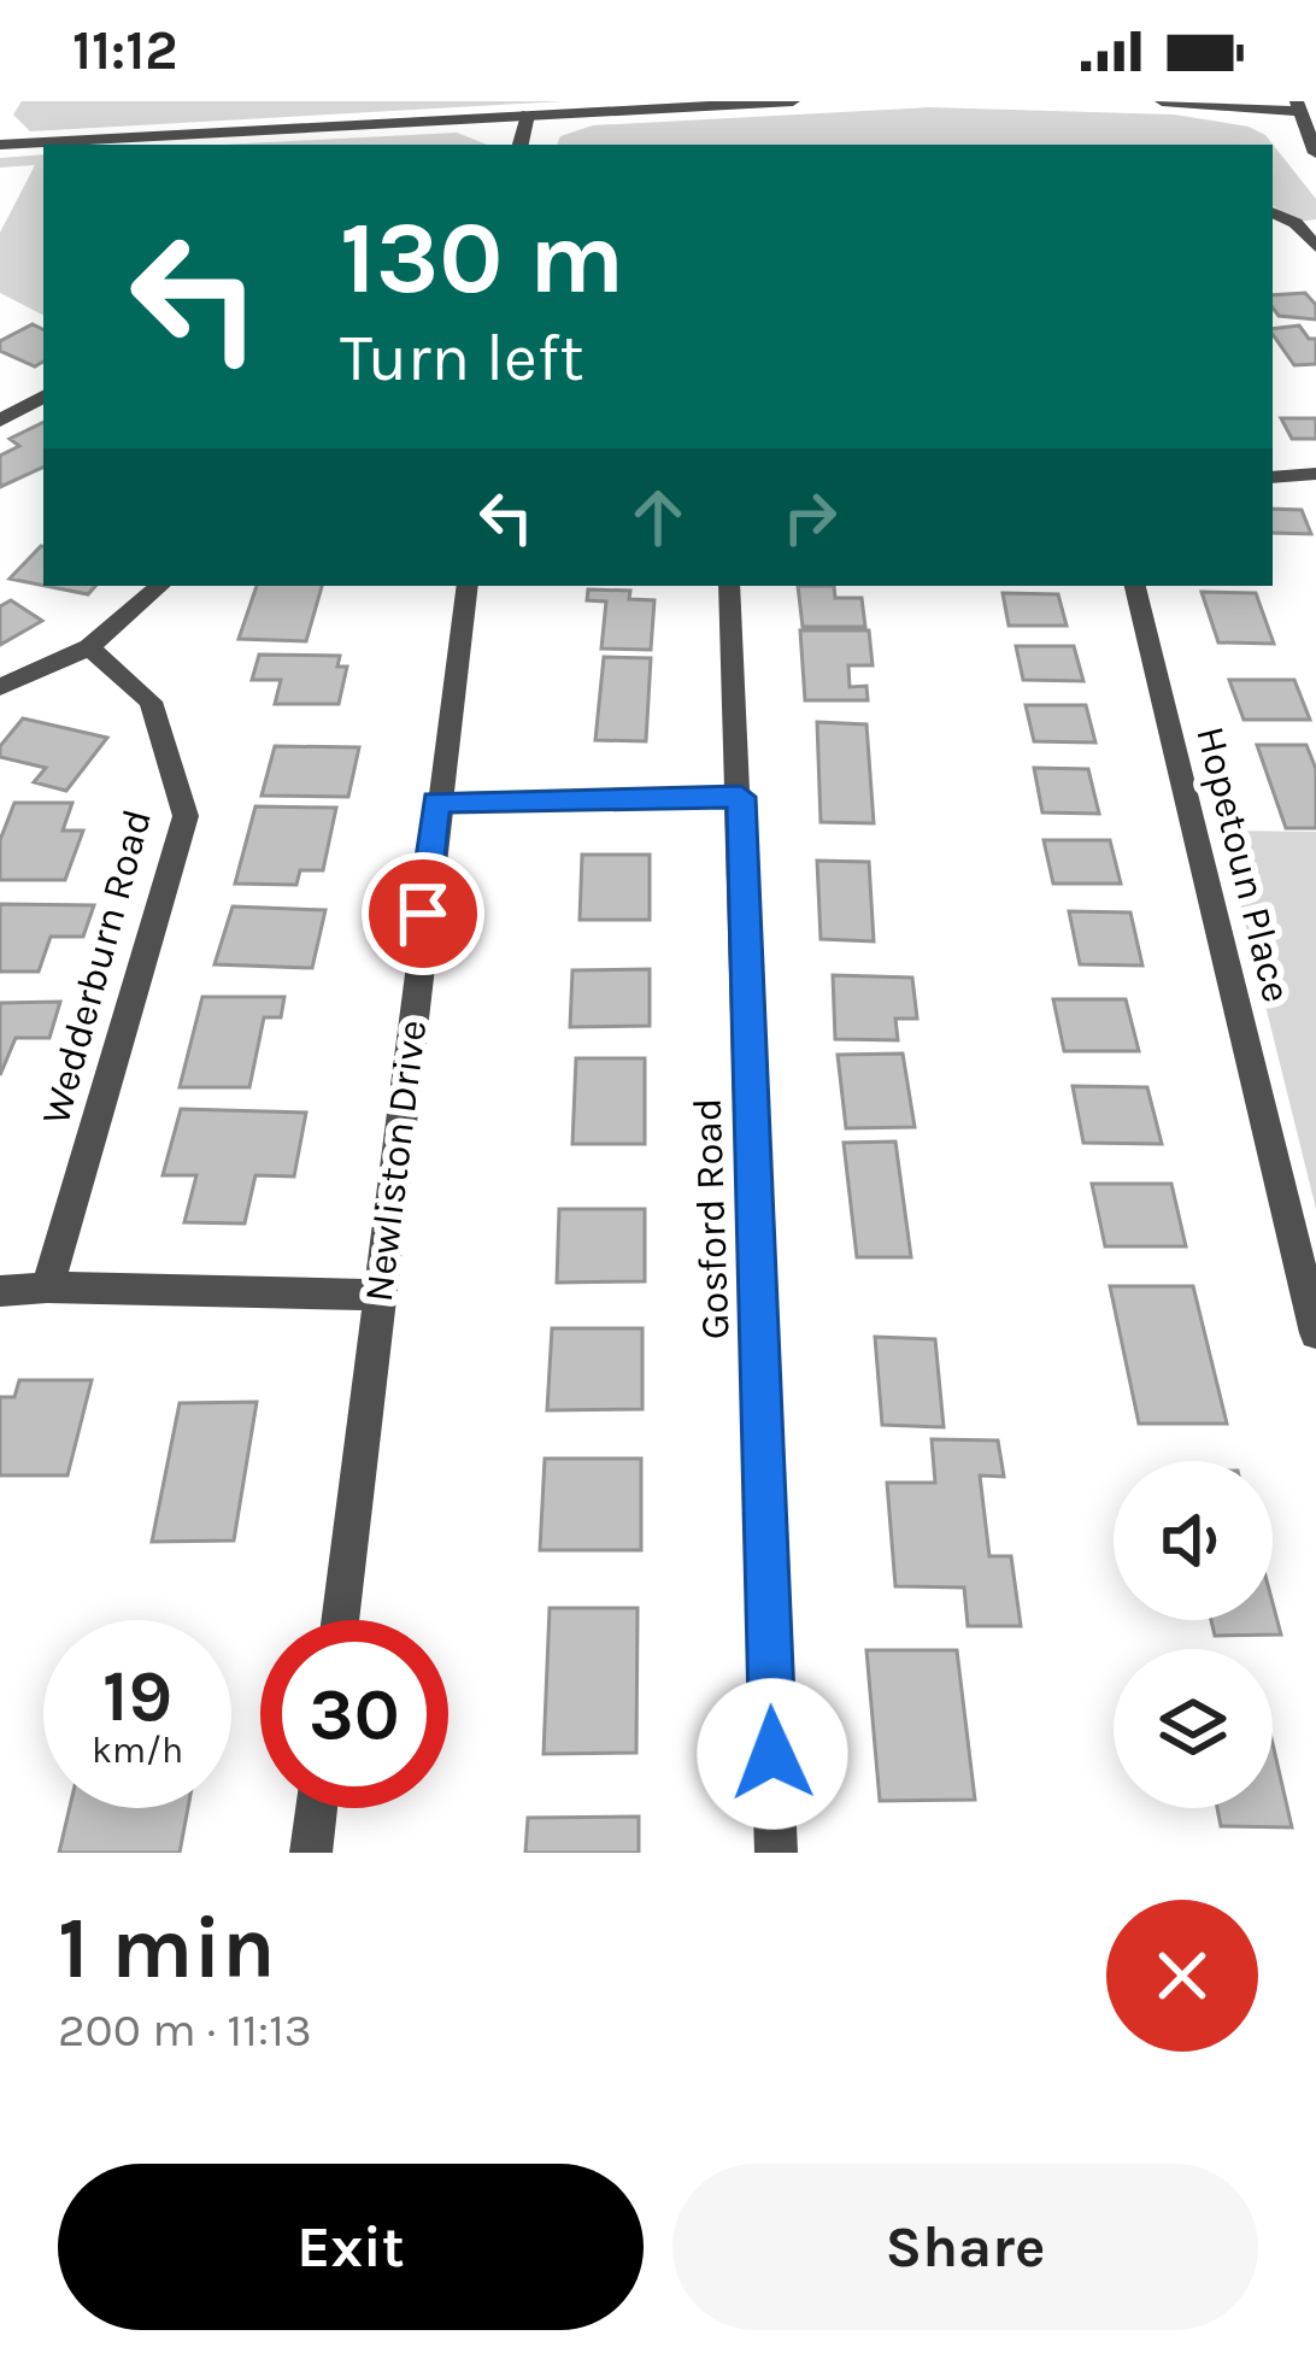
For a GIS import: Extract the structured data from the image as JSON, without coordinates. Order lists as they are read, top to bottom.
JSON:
{
  "streets": {
    "street": [
      "Hopetoun Place",
      "Wedderburn Road",
      "Newliston Drive",
      "Gosford Road"
    ]
  },
  "page": {
    "status": "11:12",
    "turn": ["130 m", "Turn left"],
    "speed": "19 km/h",
    "limit": "30",
    "heading": ["1 min", "200 m · 11:13"],
    "buttons": ["Exit", "Share"]
  }
}
